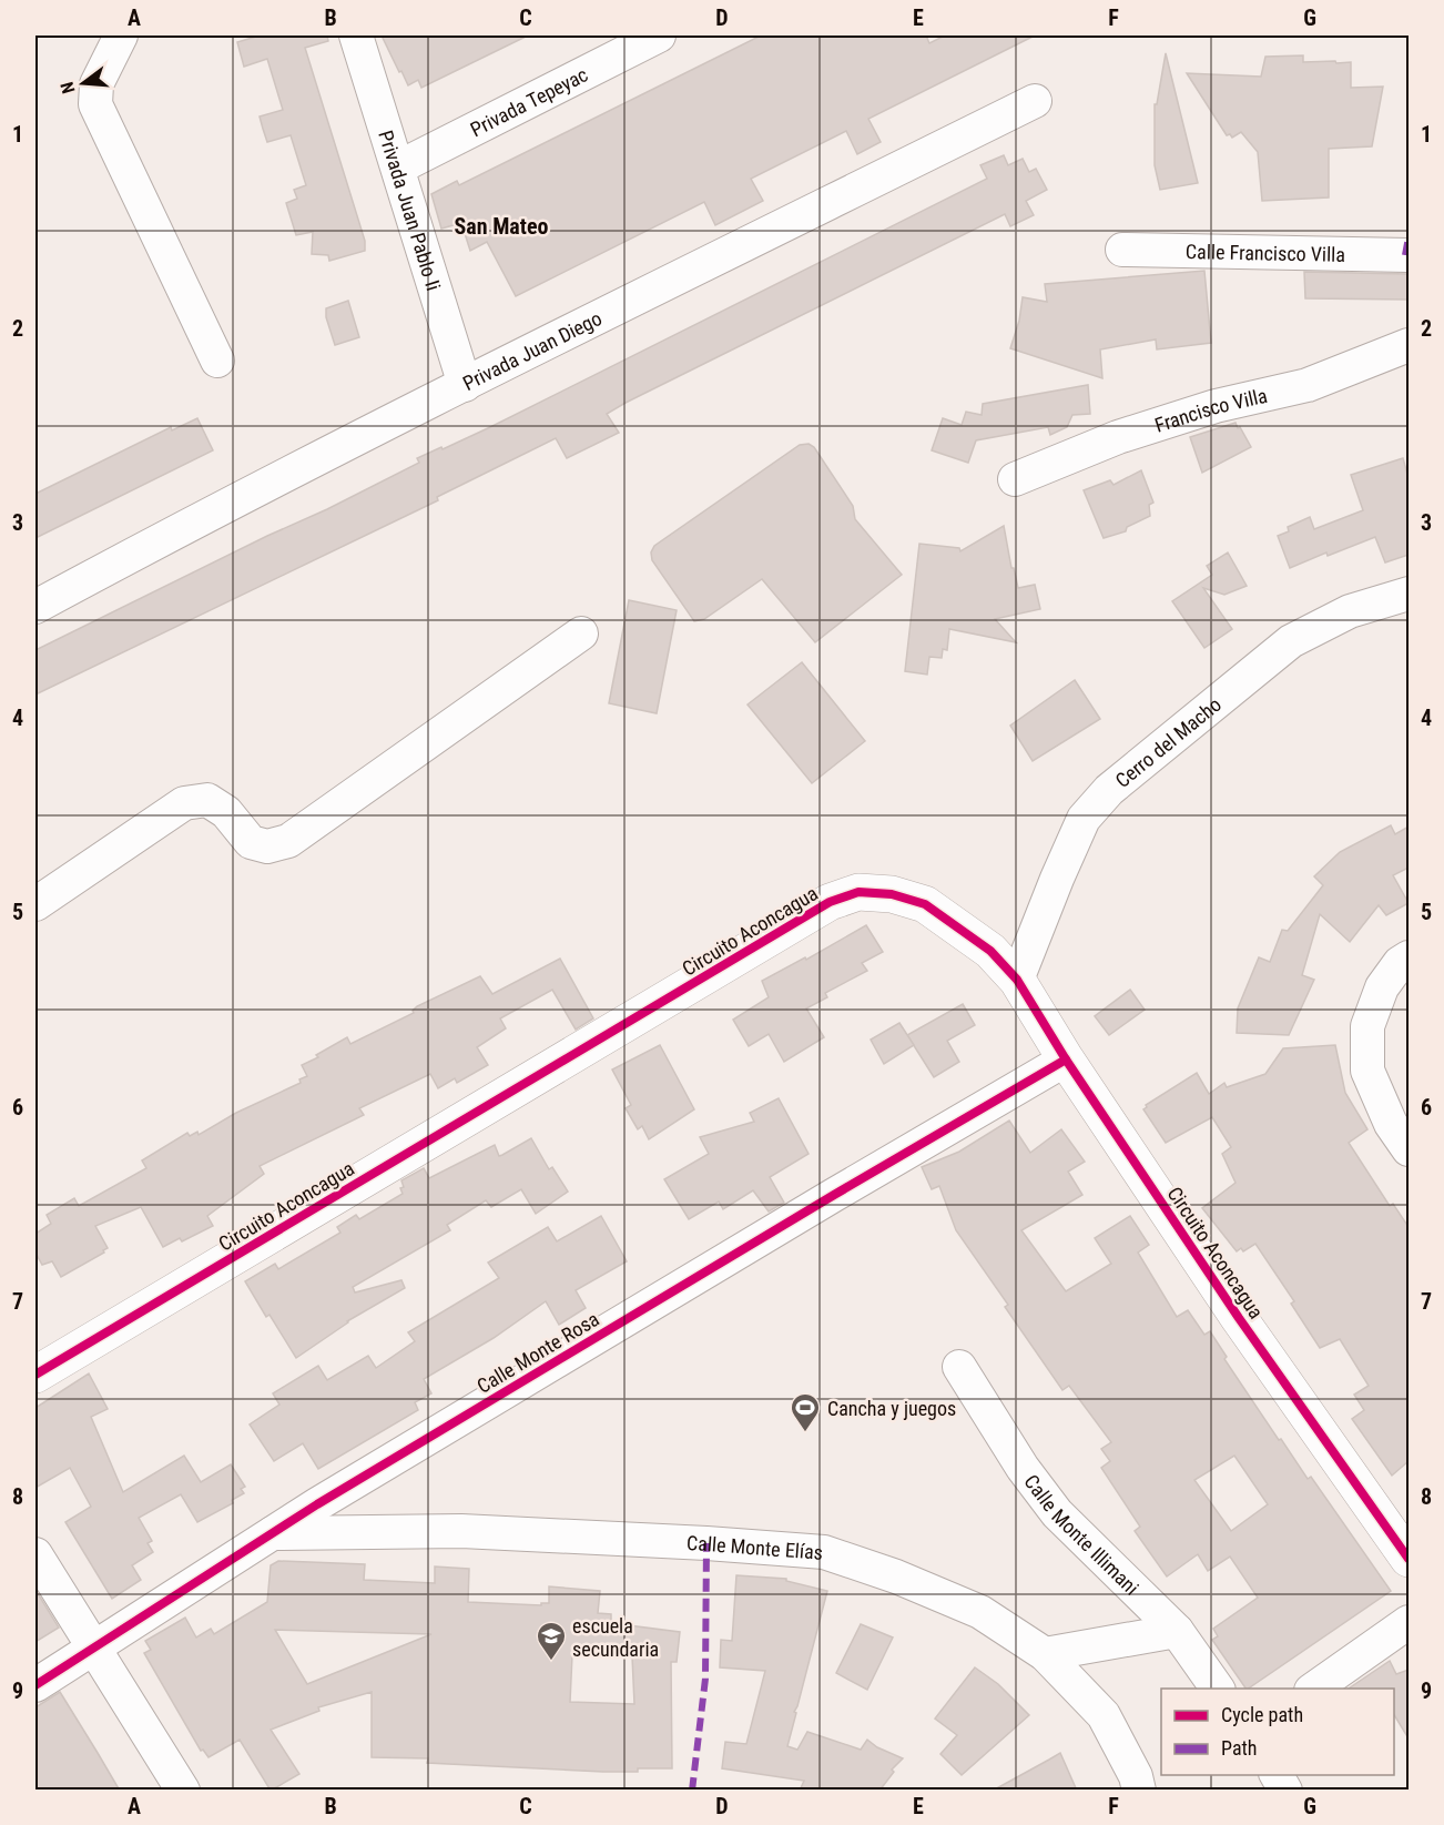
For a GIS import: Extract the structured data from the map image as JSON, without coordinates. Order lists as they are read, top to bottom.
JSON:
{
  "streets": {
    "street": [
      "Privada Tepeyac",
      "Privada Juan Pablo Ii",
      "Calle Francisco Villa",
      "Privada Juan Diego",
      "Francisco Villa",
      "Cerro del Macho",
      "Circuito Aconcagua",
      "Calle Monte Rosa",
      "Calle Monte Illimani",
      "Calle Monte Elías"
    ]
  },
  "crossings": [
    ["Privada Tepeyac", "Privada Juan Pablo Ii"],
    ["Privada Juan Pablo Ii", "Privada Juan Diego"],
    ["Cerro del Macho", "Circuito Aconcagua"],
    ["Circuito Aconcagua", "Calle Monte Rosa"],
    ["Calle Monte Rosa", "Calle Monte Elías"]
  ],
  "districts": ["San Mateo"],
  "places": {
    "sports": ["Cancha y juegos"],
    "school or university": ["escuela secundaria"]
  },
  "legend": ["Cycle path", "Path"],
  "north": "left",
  "grid": {
    "columns": [
      "A",
      "B",
      "C",
      "D",
      "E",
      "F",
      "G"
    ],
    "rows": [
      "1",
      "2",
      "3",
      "4",
      "5",
      "6",
      "7",
      "8",
      "9"
    ]
  }
}
